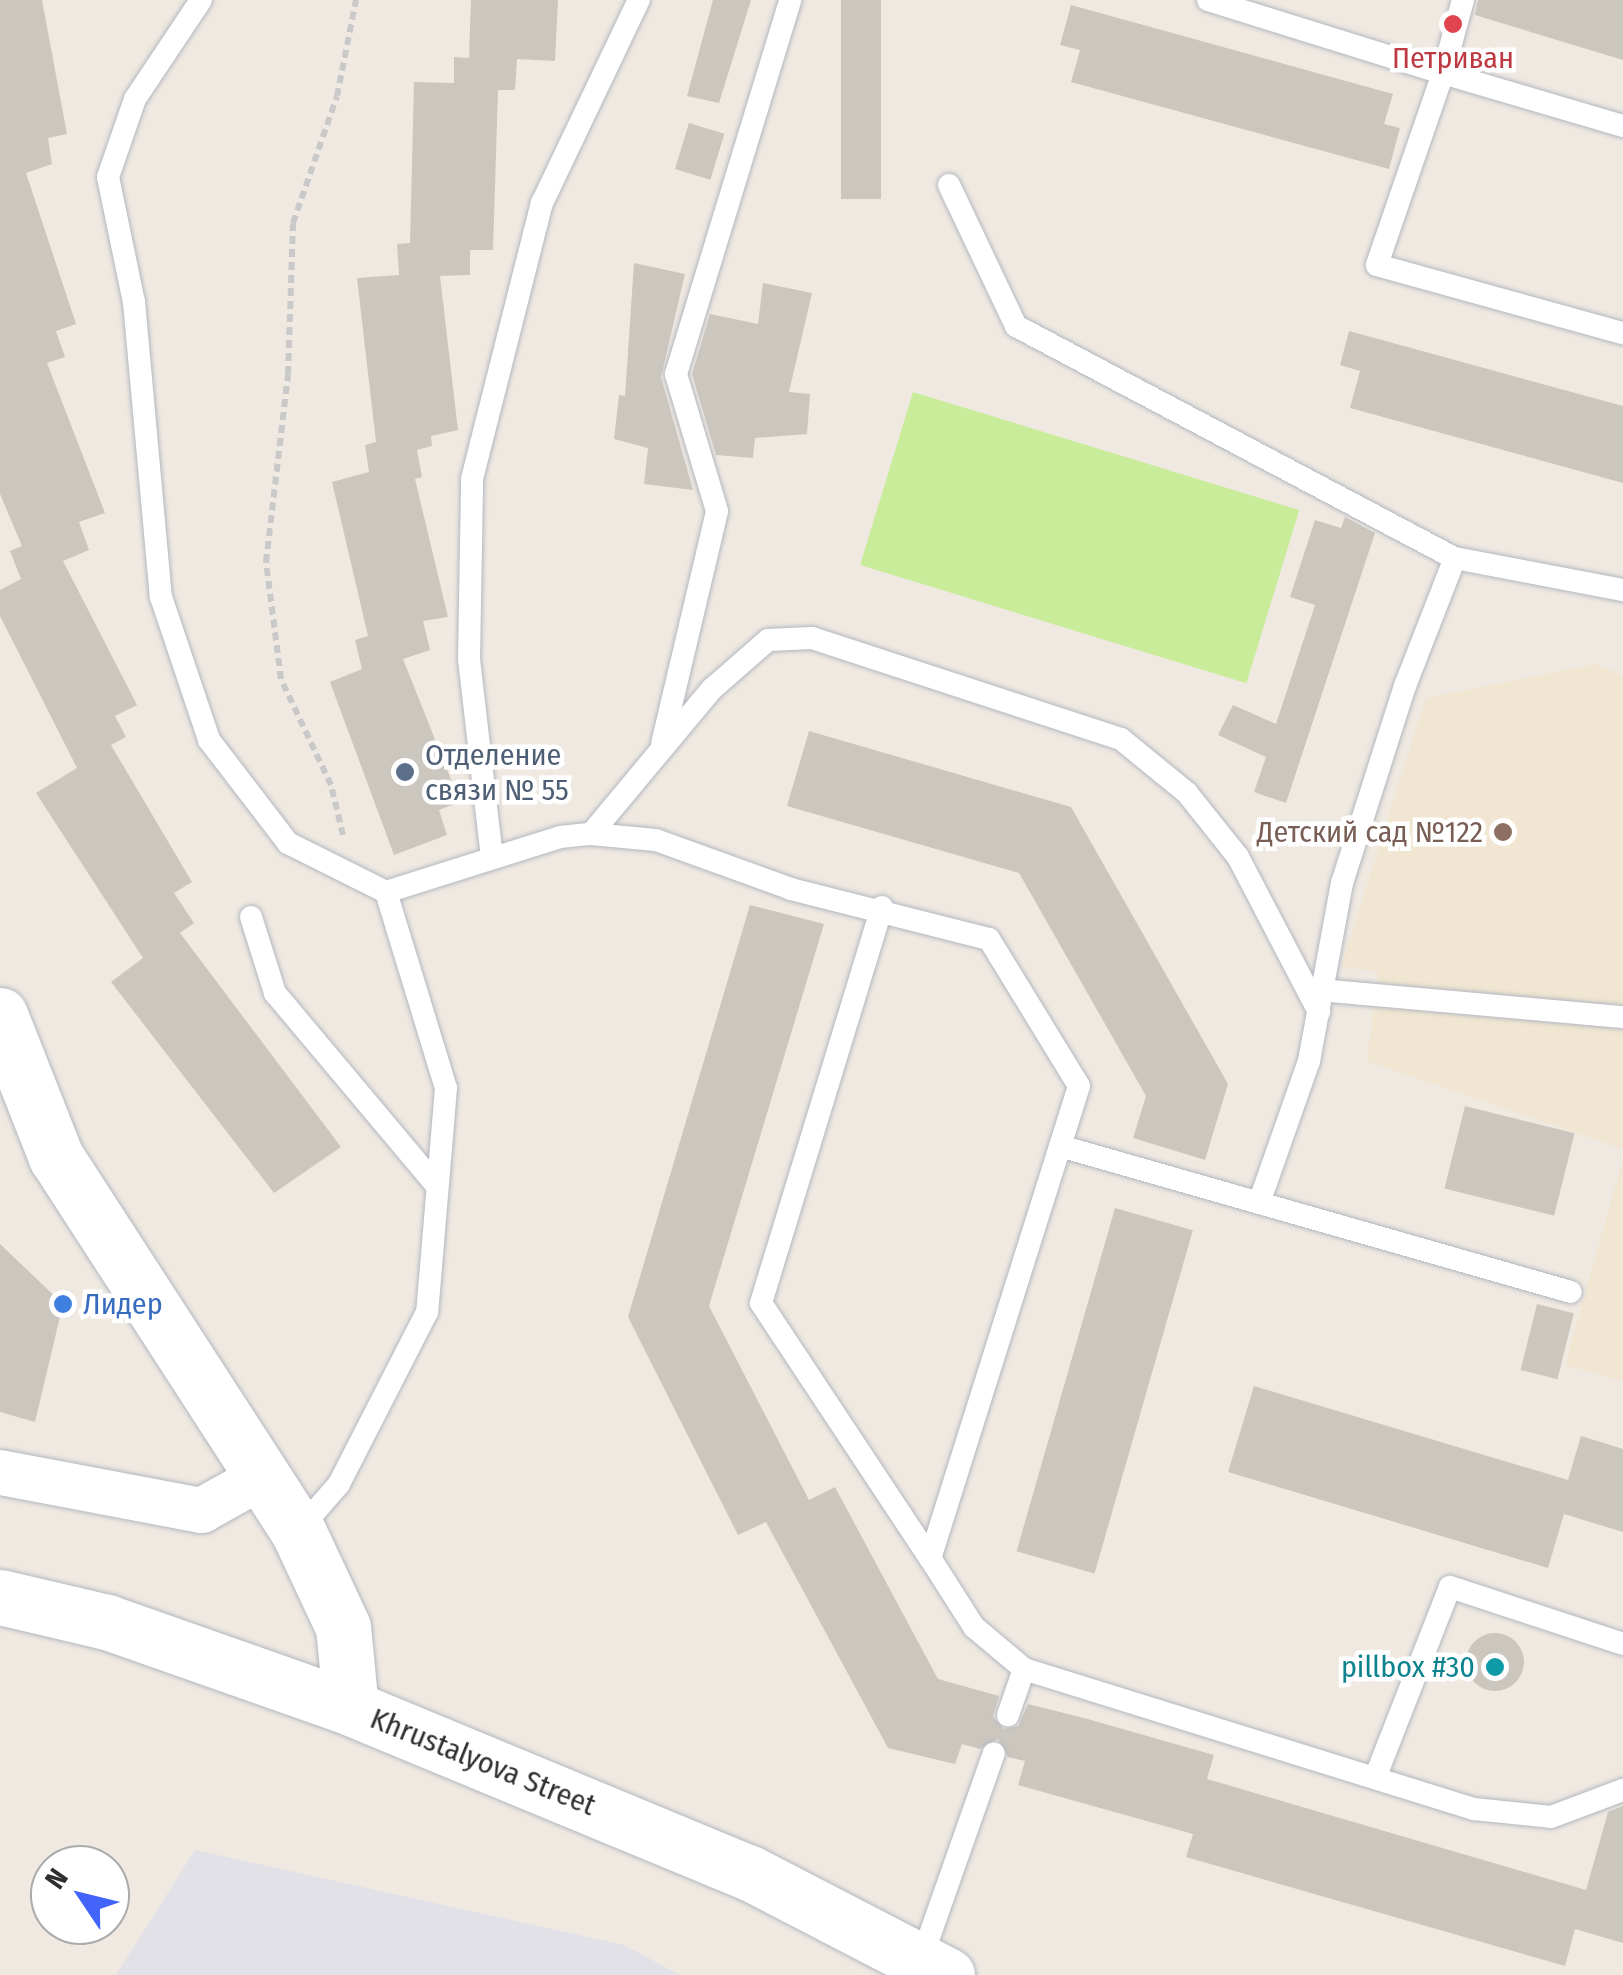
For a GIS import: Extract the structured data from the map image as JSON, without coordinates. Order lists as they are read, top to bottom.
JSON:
{
  "streets": {
    "main road": ["Khrustalyova Street"]
  },
  "places": [
    "Петриван",
    "Отделение связи № 55",
    "Детский сад №122",
    "Лидер",
    "pillbox #30"
  ],
  "north": "top left"
}
